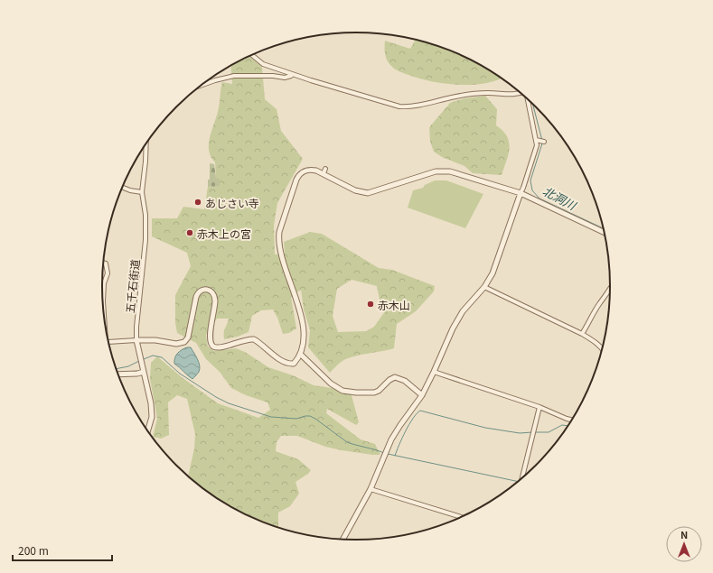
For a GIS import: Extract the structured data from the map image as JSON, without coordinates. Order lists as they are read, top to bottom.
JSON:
{
  "streets": {
    "street": ["五千石街道"]
  },
  "water": ["北洞川"],
  "places": ["あじさい寺", "赤木上の宮", "赤木山"],
  "scale_bar": "200 m",
  "north": "top"
}
